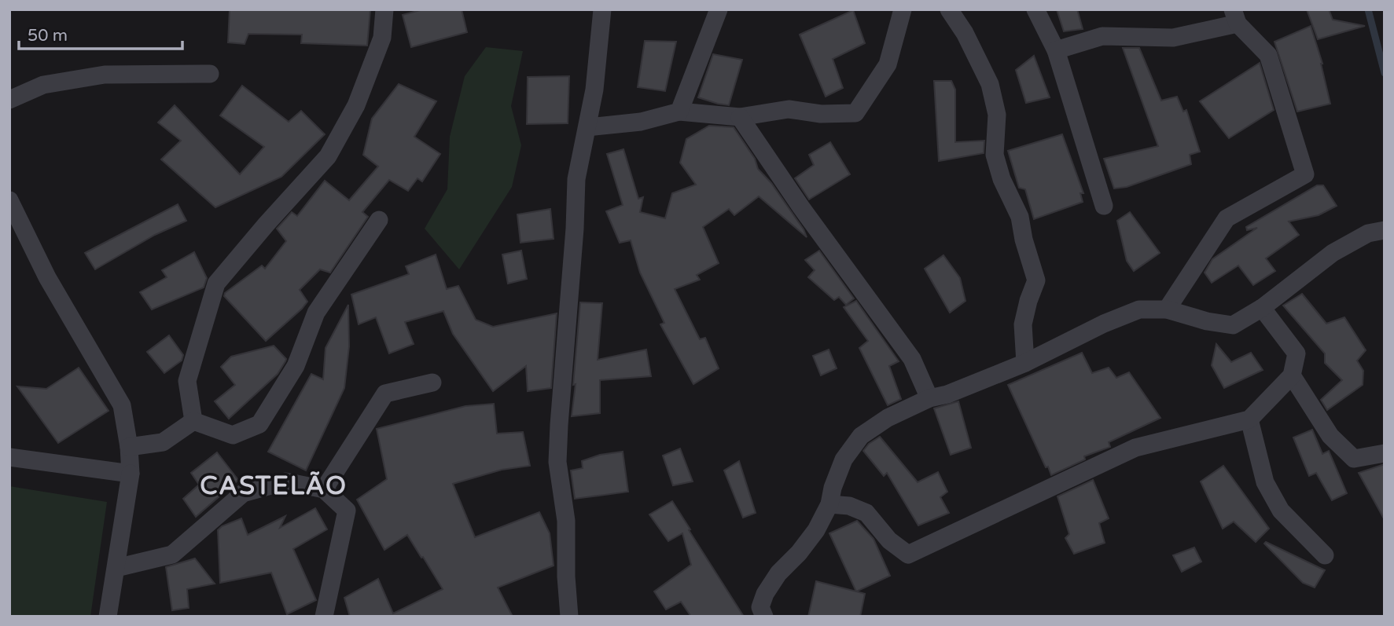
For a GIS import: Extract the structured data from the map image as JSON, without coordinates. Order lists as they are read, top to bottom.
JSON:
{
  "districts": ["CASTELÃO"],
  "scale_bar": "50 m"
}
